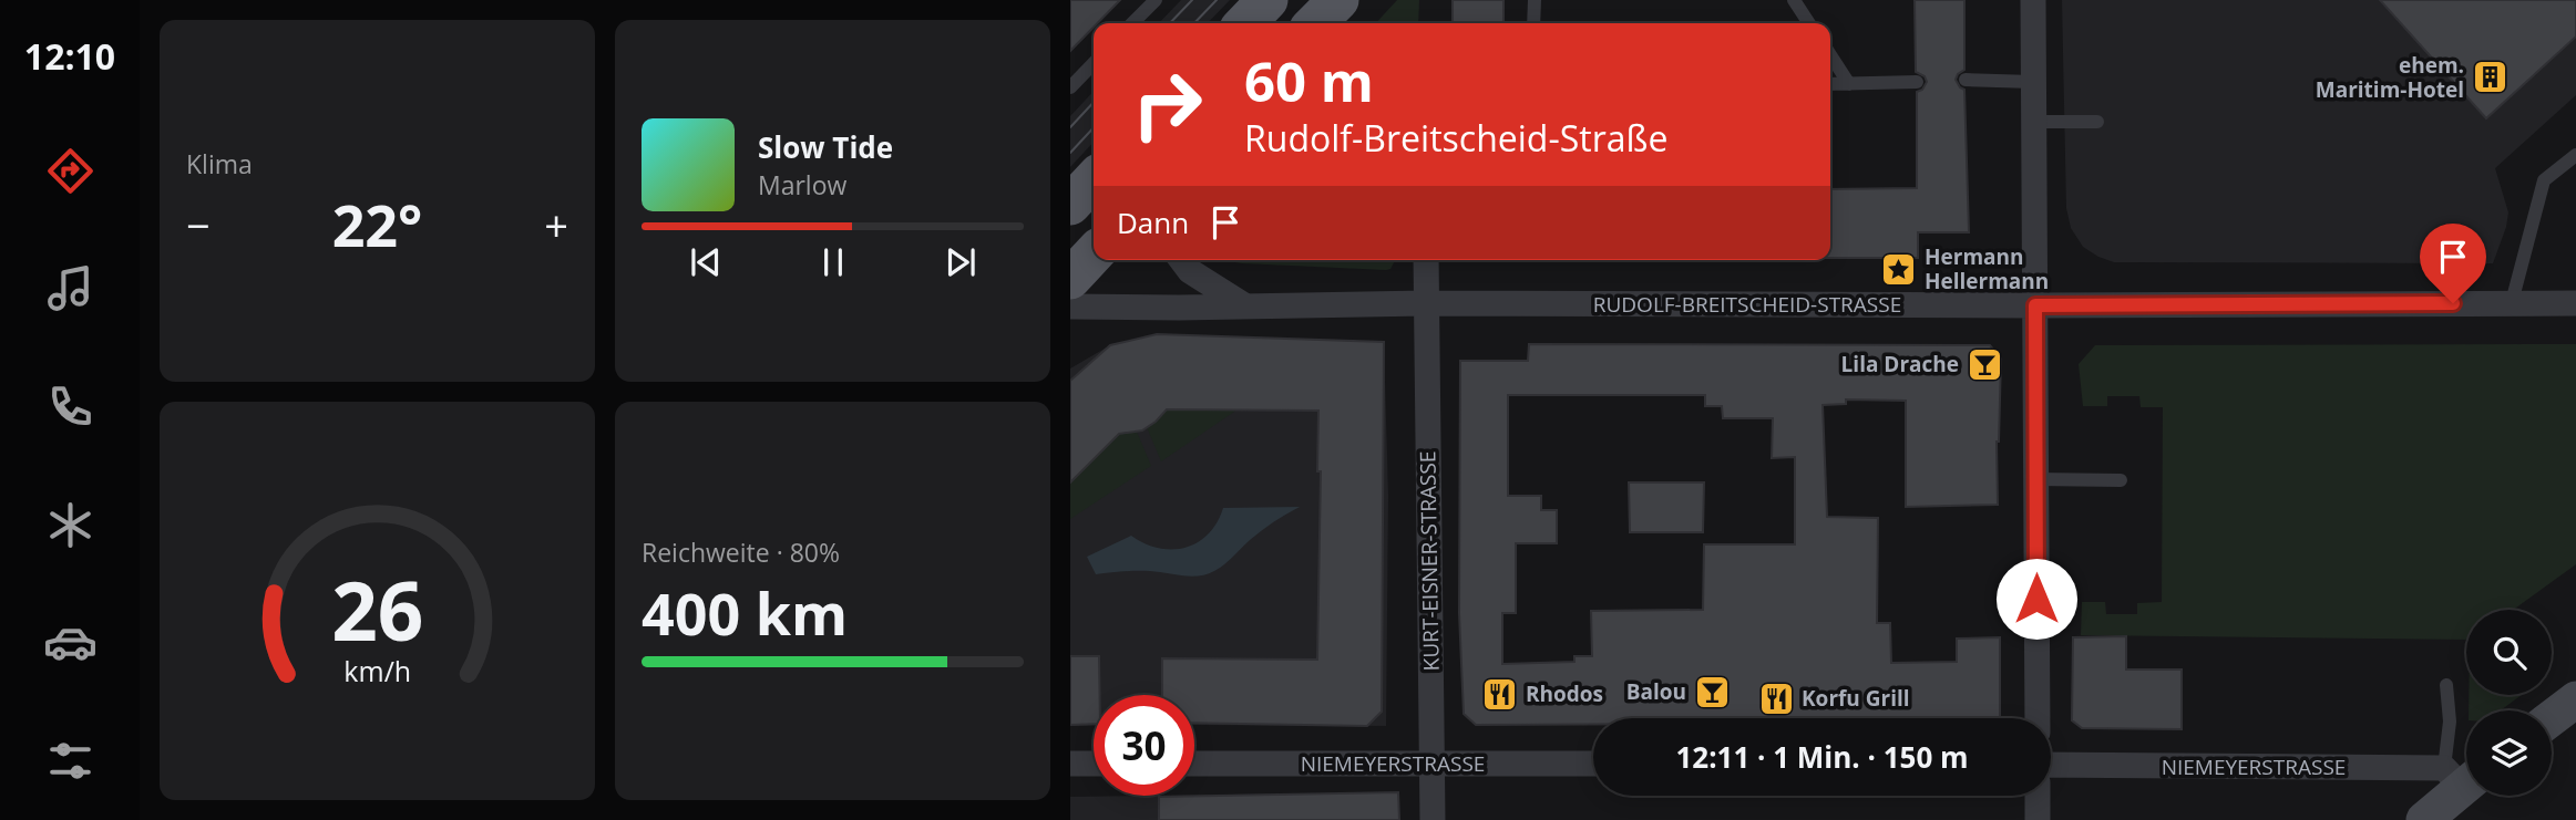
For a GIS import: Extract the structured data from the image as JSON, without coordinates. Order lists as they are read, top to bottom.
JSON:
{
  "streets": {
    "street": ["RUDOLF-BREITSCHEID-STRASSE", "KURT-EISNER-STRASSE", "NIEMEYERSTRASSE"]
  },
  "crossings": [
    ["RUDOLF-BREITSCHEID-STRASSE", "KURT-EISNER-STRASSE"],
    ["KURT-EISNER-STRASSE", "NIEMEYERSTRASSE"]
  ],
  "places": {
    "building": ["ehem. Maritim-Hotel"],
    "place": ["Hermann Hellermann"],
    "bar": ["Lila Drache", "Balou"],
    "restaurant": ["Rhodos", "Korfu Grill"]
  },
  "page": {
    "tabs": "12:10",
    "tile": [
      "Klima",
      ["Reichweite · 80%", "400 km"]
    ],
    "turn": ["60 m", "Rudolf-Breitscheid-Straße"],
    "song": ["Slow Tide", "Marlow"],
    "then": "Dann",
    "heat": ["−", "22°", "+"],
    "limit": "30",
    "trip": "12:11 · 1 Min. · 150 m",
    "gauge": ["26", "km/h"]
  }
}
